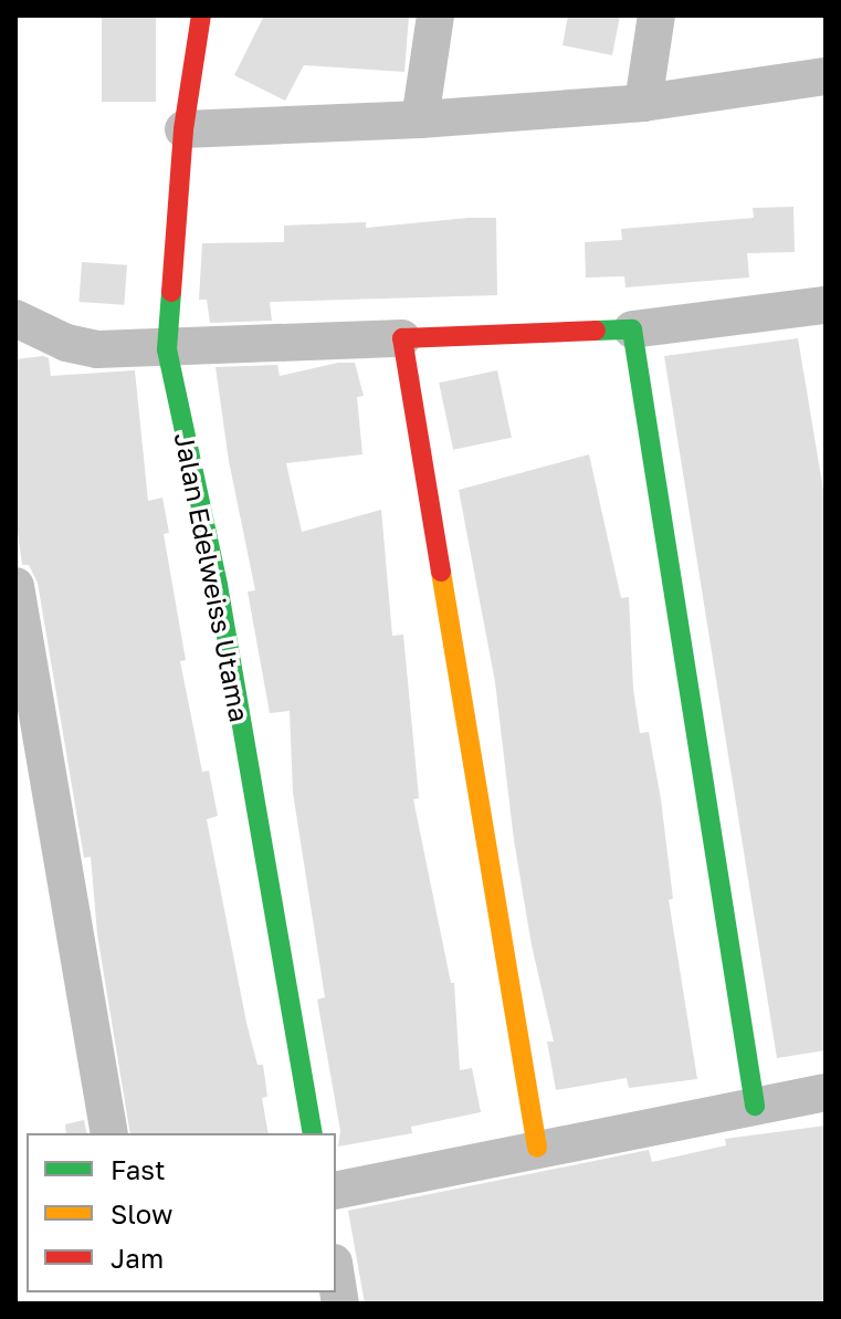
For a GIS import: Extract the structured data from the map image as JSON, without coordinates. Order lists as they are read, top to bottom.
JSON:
{
  "streets": {
    "street": ["Jalan Edelweiss Utama"]
  },
  "legend": ["Fast", "Slow", "Jam"]
}
